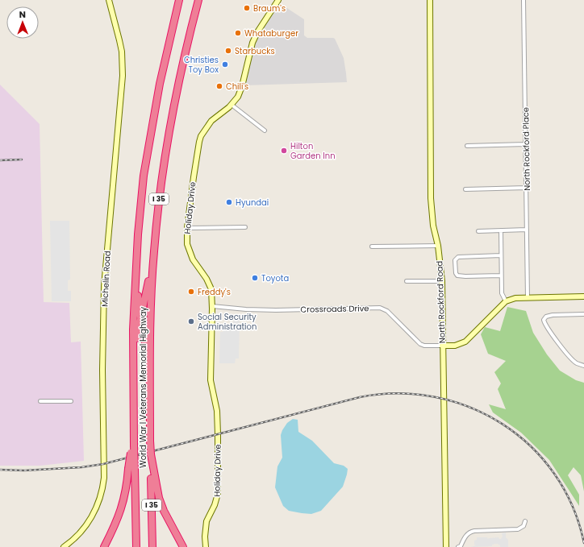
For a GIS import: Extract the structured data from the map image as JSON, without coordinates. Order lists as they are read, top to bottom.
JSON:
{
  "streets": {
    "highway": ["I 35", "World War I Veterans Memorial Highway"],
    "street": [
      "North Rockford Place",
      "Holiday Drive",
      "Michelin Road",
      "North Rockford Road",
      "Crossroads Drive"
    ]
  },
  "crossings": [
    ["Holiday Drive", "Crossroads Drive"],
    ["North Rockford Road", "Crossroads Drive"]
  ],
  "places": [
    "Braum's",
    "Whataburger",
    "Starbucks",
    "Christies Toy Box",
    "Chili's",
    "Hilton Garden Inn",
    "Hyundai",
    "Toyota",
    "Freddy's",
    "Social Security Administration"
  ],
  "north": "top"
}
